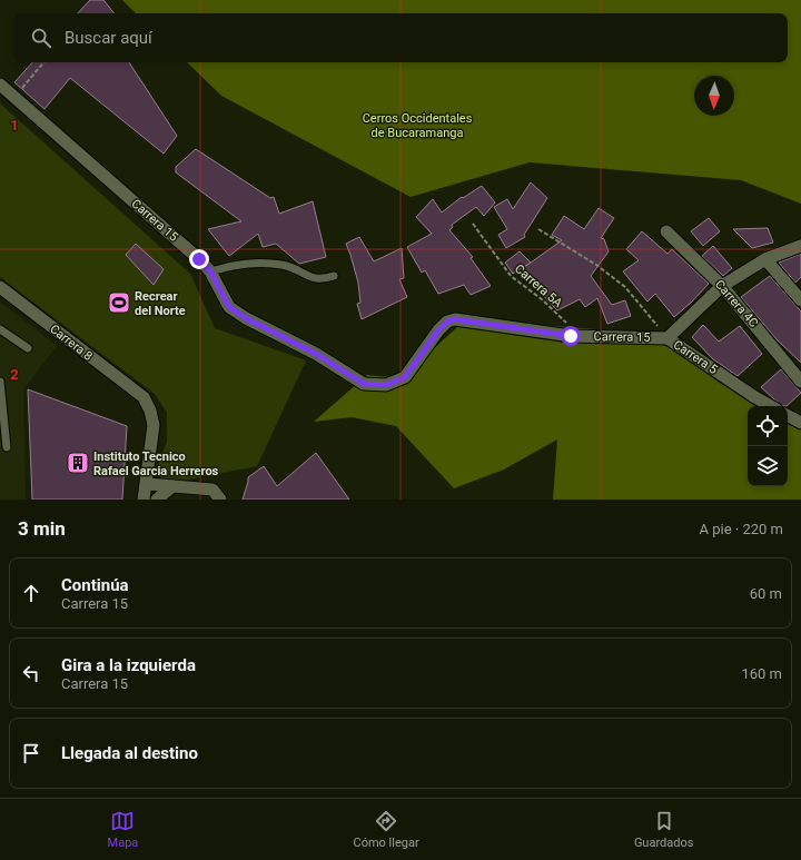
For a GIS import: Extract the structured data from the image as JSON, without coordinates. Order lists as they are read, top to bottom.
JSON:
{
  "streets": {
    "street": [
      "Carrera 15",
      "Carrera 4C",
      "Carrera 8",
      "Carrera 5"
    ],
    "path": ["Carrera 5A"]
  },
  "crossings": [
    ["Carrera 15", "Carrera 5A"],
    ["Carrera 15", "Carrera 5"]
  ],
  "parks": ["Cerros Occidentales de Bucaramanga"],
  "places": {
    "sports": ["Recrear del Norte"],
    "building": ["Instituto Tecnico Rafael Garcia Herreros"]
  },
  "north": "bottom",
  "page": {
    "search": "Buscar aquí",
    "heading": ["3 min", "A pie · 220 m"],
    "list": [
      ["Continúa", "Carrera 15", "60 m"],
      ["Gira a la izquierda", "Carrera 15", "160 m"],
      "Llegada al destino"
    ],
    "nav": ["Mapa", "Cómo llegar", "Guardados"]
  },
  "grid": {
    "rows": ["1", "2"]
  }
}
